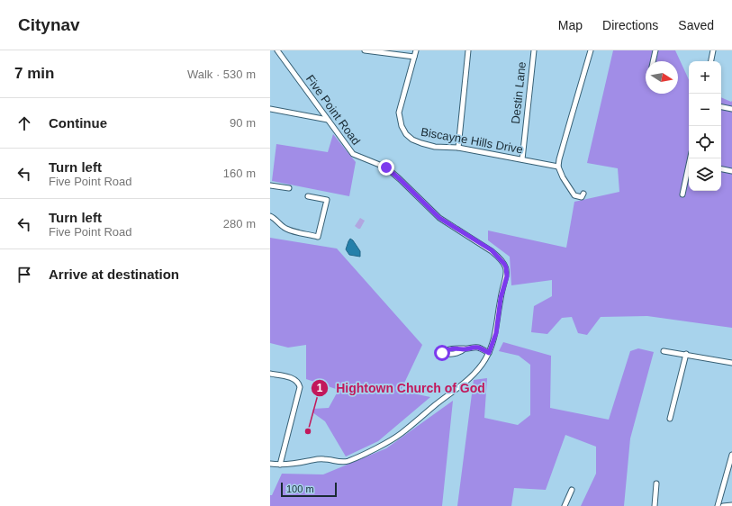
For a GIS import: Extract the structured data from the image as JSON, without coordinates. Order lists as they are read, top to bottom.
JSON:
{
  "streets": {
    "street": ["Destin Lane", "Five Point Road", "Biscayne Hills Drive"]
  },
  "crossings": [
    ["Destin Lane", "Biscayne Hills Drive"]
  ],
  "places": ["Hightown Church of God"],
  "scale_bar": "100 m",
  "north": "right",
  "page": {
    "header": "Citynav",
    "nav": ["Map", "Directions", "Saved"],
    "heading": ["7 min", "Walk · 530 m"],
    "map_buttons": ["+", "−"],
    "list": [
      ["Continue", "90 m"],
      ["Turn left", "Five Point Road", "160 m"],
      ["Turn left", "Five Point Road", "280 m"],
      "Arrive at destination"
    ],
    "scale": "100 m"
  }
}
